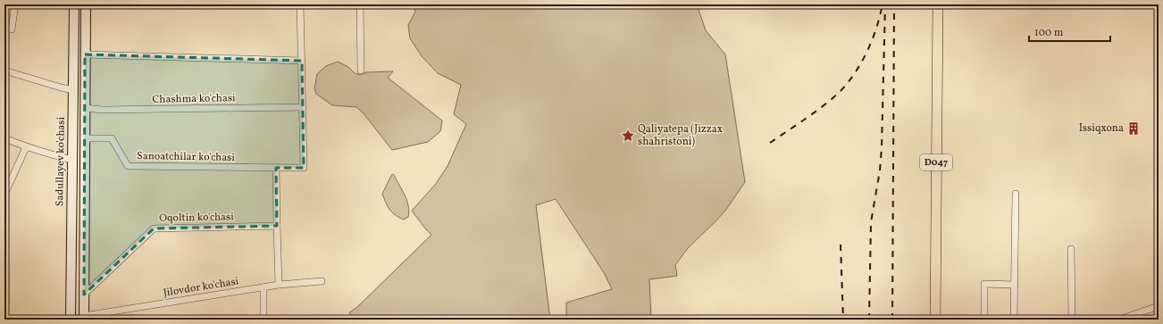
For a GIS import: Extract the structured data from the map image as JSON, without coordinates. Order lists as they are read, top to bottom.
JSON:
{
  "streets": {
    "main road": ["Sadullayev ko'chasi", "D047"],
    "street": [
      "Chashma ko'chasi",
      "Sanoatchilar ko'chasi",
      "Oqoltin ko'chasi",
      "Jilovdor ko'chasi"
    ]
  },
  "crossings": [
    ["Chashma ko'chasi", "Sanoatchilar ko'chasi"]
  ],
  "places": {
    "building": ["Issiqxona"],
    "place": ["Qaliyatepa (Jizzax shahristoni)"]
  },
  "scale_bar": "100 m"
}
